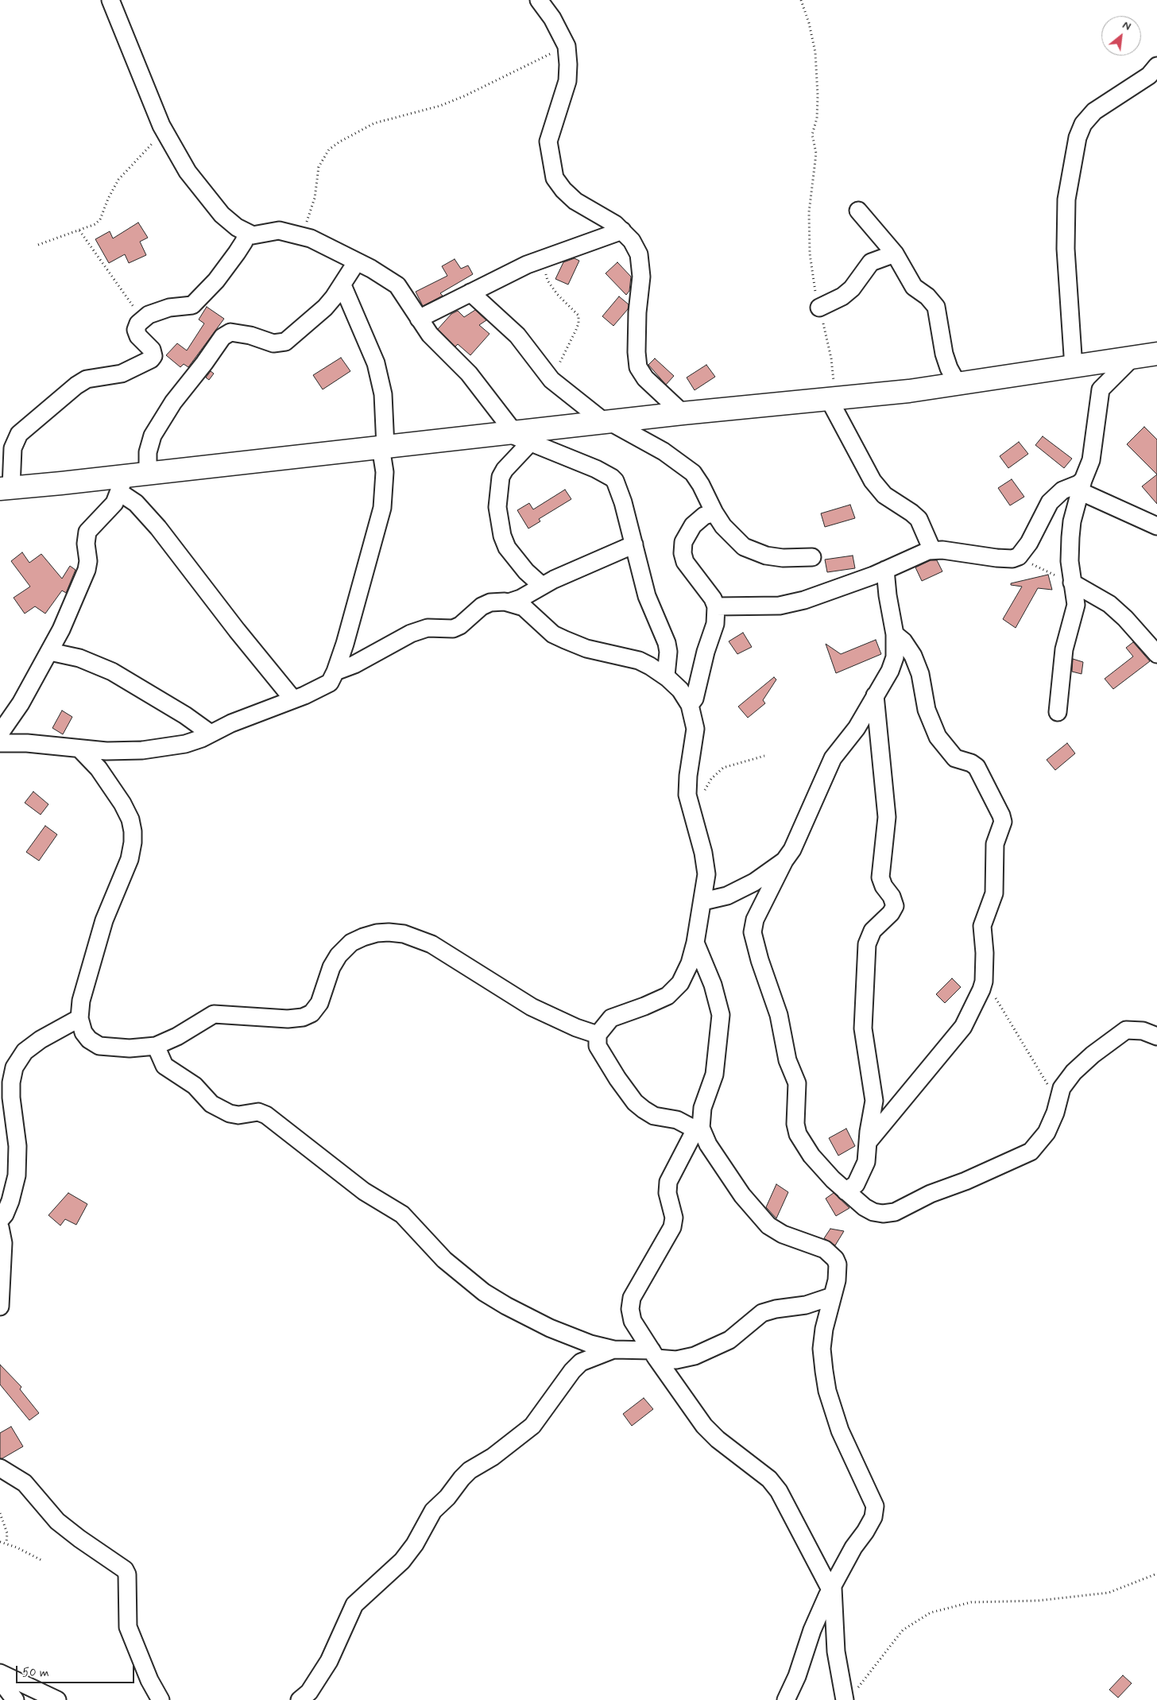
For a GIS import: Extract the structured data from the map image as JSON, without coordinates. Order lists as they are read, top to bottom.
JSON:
{
  "scale_bar": "50 m",
  "north": "top right"
}
